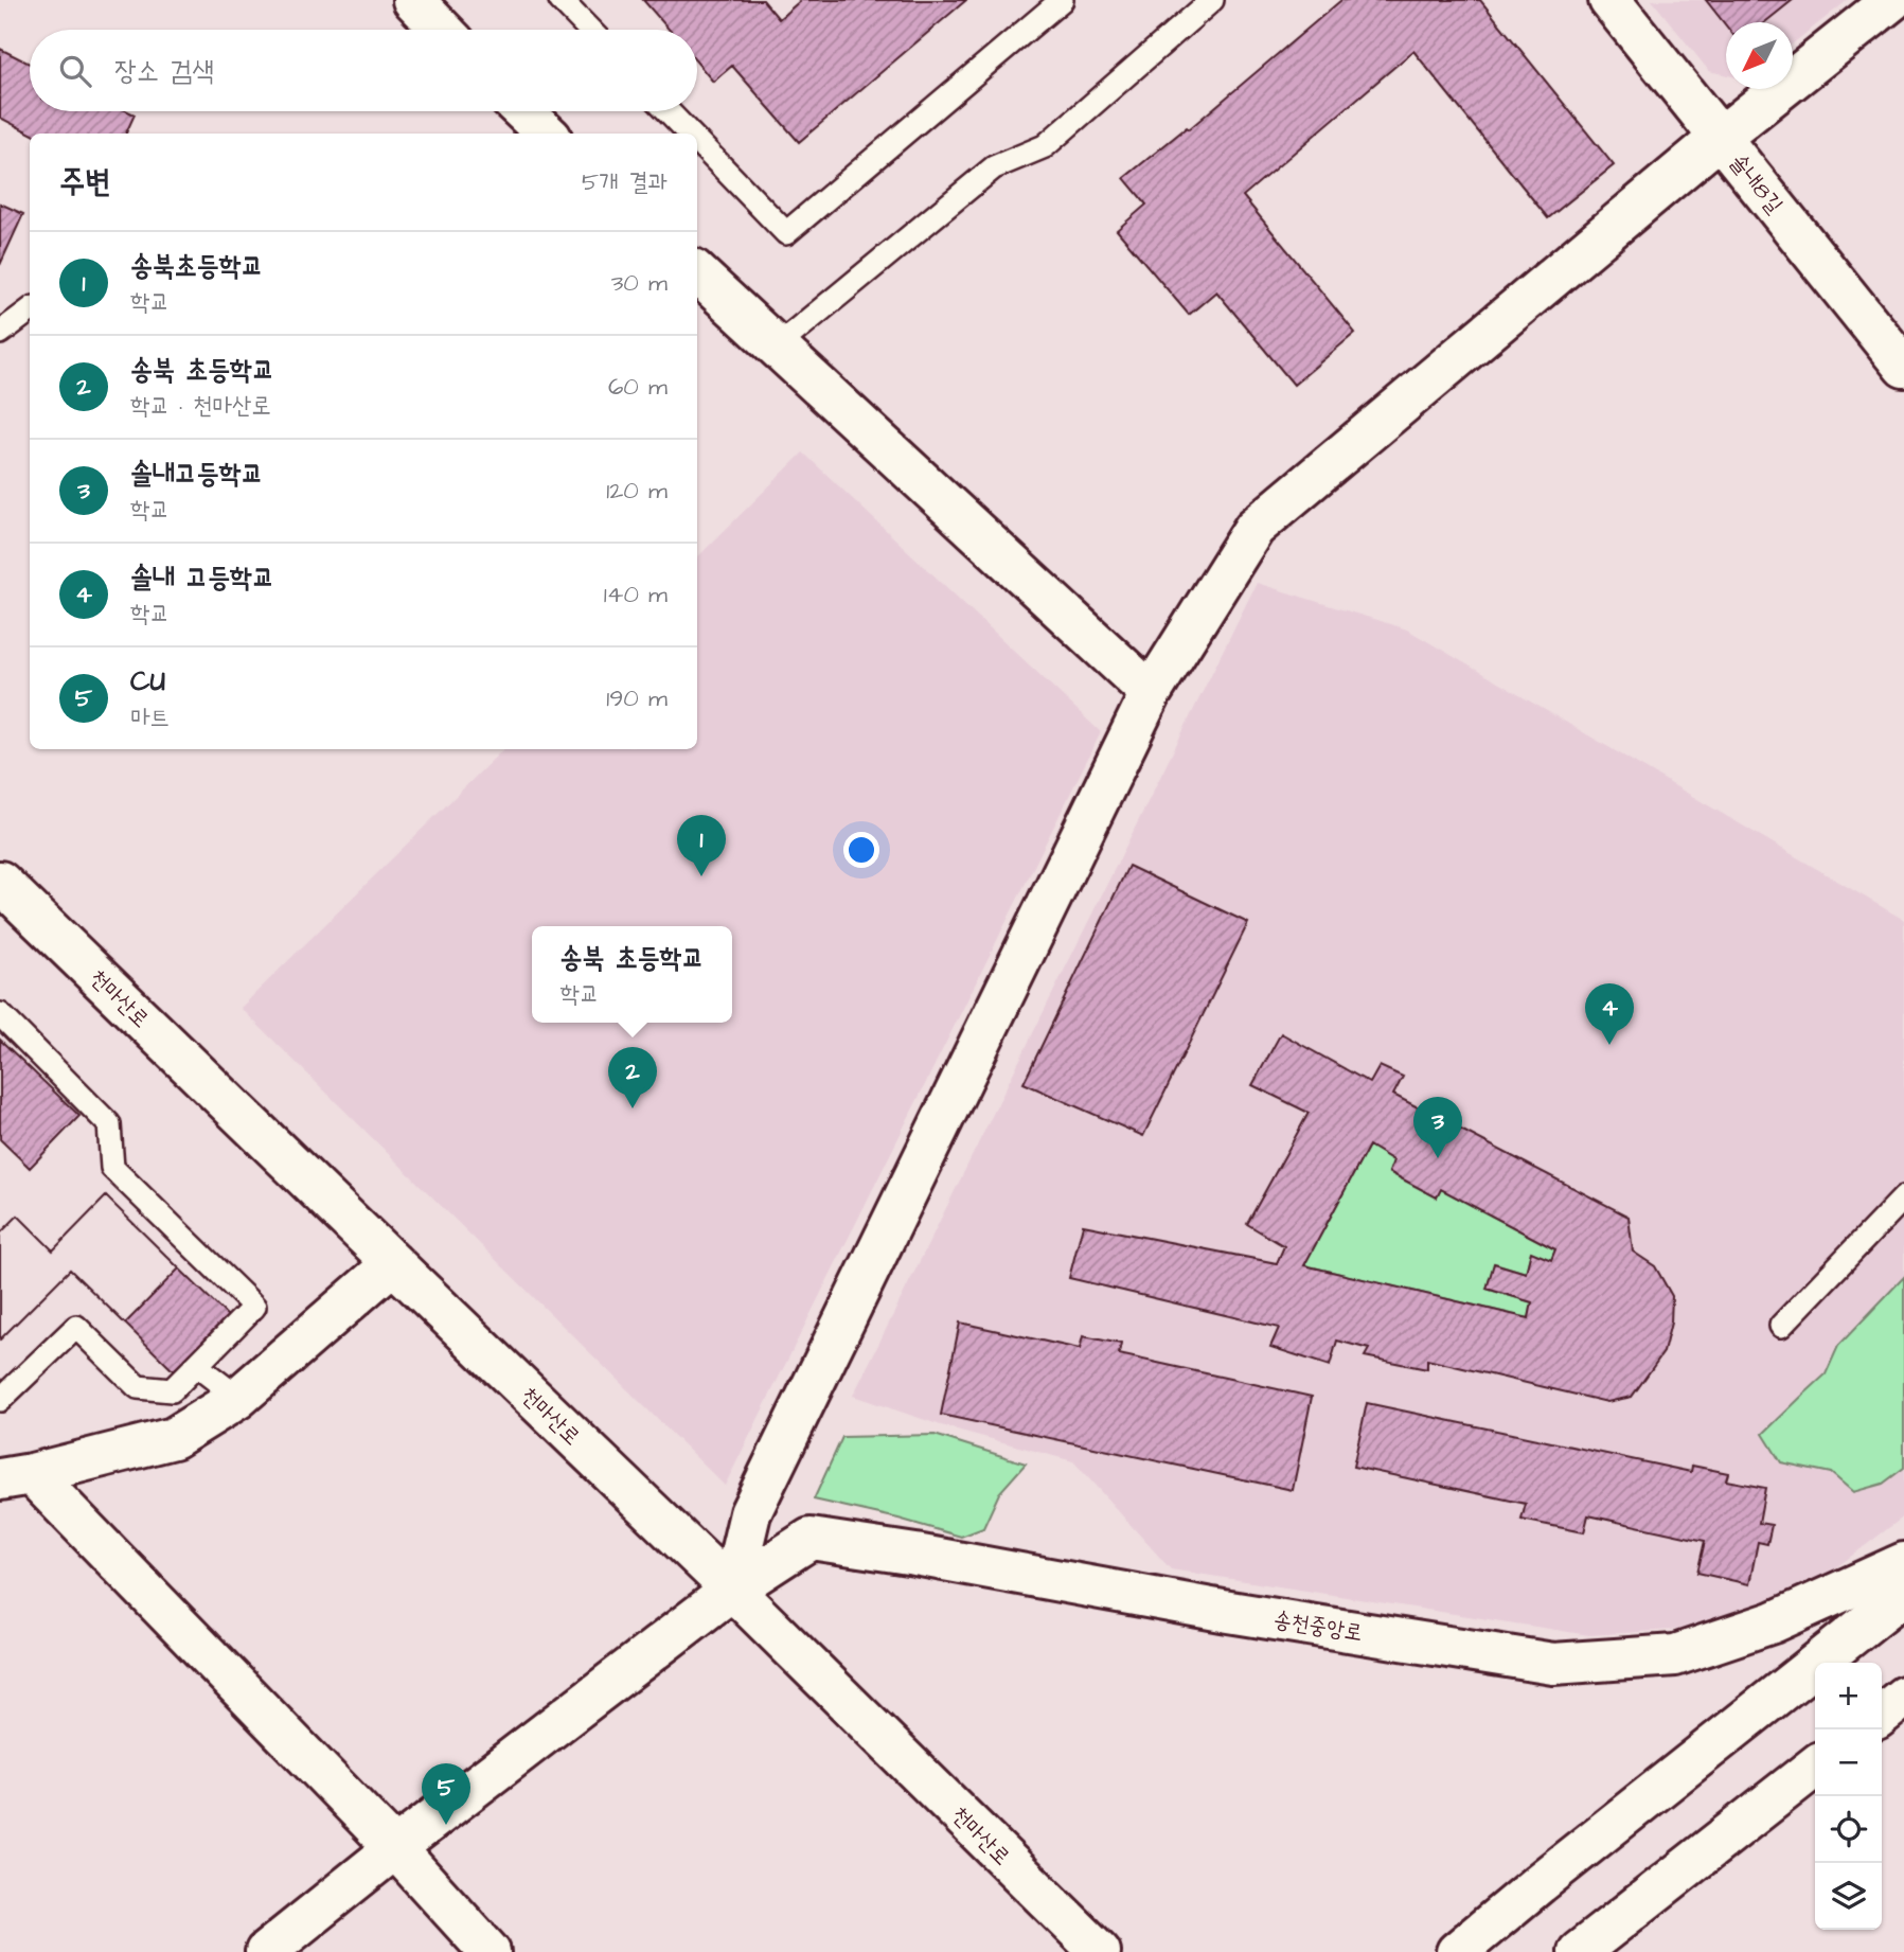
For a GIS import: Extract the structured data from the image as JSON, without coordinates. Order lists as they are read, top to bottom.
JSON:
{
  "streets": {
    "street": ["솔내8길", "천마산로", "송천중앙로"]
  },
  "crossings": [
    ["천마산로", "송천중앙로"]
  ],
  "north": "bottom left",
  "page": {
    "search": "장소 검색",
    "heading": ["주변", "5개 결과"],
    "list": [
      {
        "mark": "1",
        "name": "송북초등학교",
        "note": "학교",
        "value": "30 m"
      },
      {
        "mark": "2",
        "name": "송북 초등학교",
        "note": "학교 · 천마산로",
        "value": "60 m"
      },
      {
        "mark": "3",
        "name": "솔내고등학교",
        "note": "학교",
        "value": "120 m"
      },
      {
        "mark": "4",
        "name": "솔내 고등학교",
        "note": "학교",
        "value": "140 m"
      },
      {
        "mark": "5",
        "name": "CU",
        "note": "마트",
        "value": "190 m"
      }
    ],
    "pins": [
      "1",
      "4",
      "2",
      "3",
      "5"
    ],
    "popup": ["송북 초등학교", "학교"],
    "map_buttons": ["+", "−"]
  }
}
